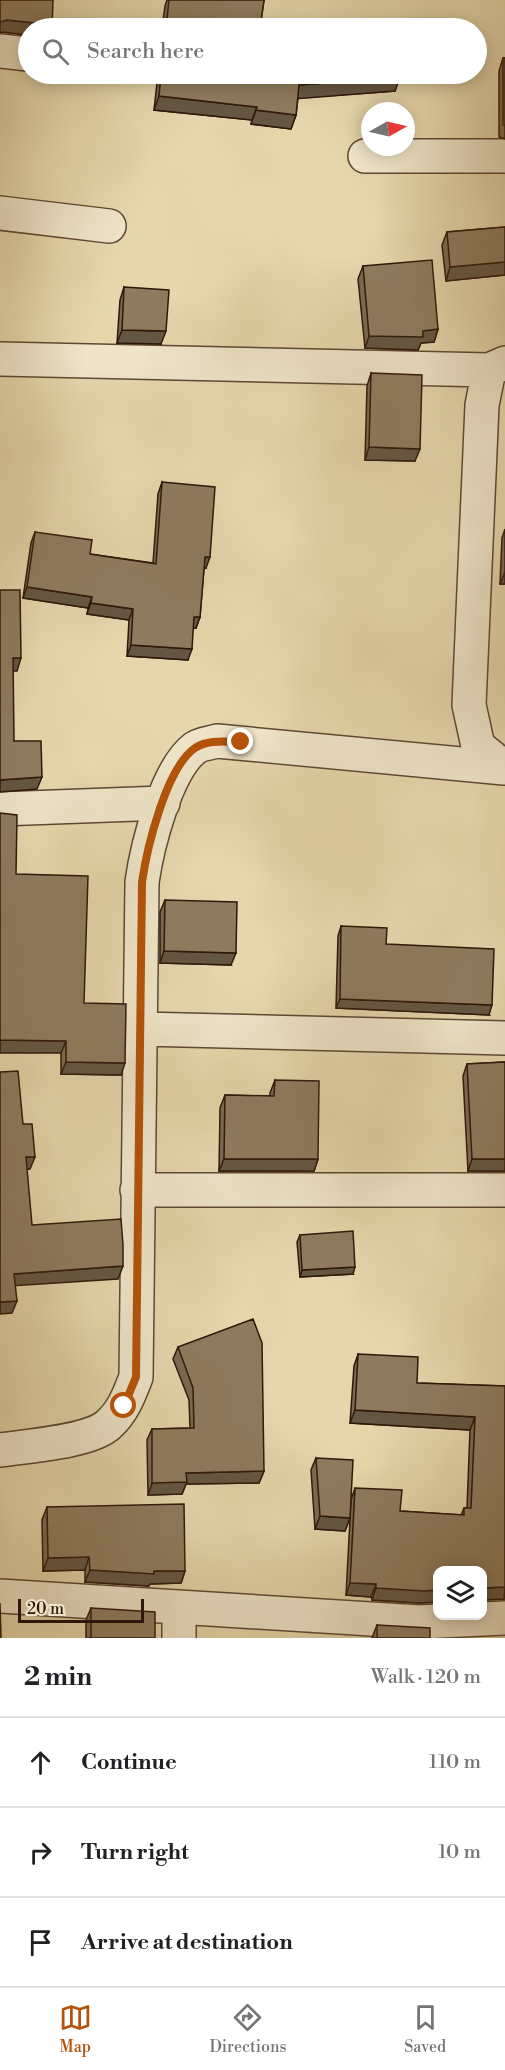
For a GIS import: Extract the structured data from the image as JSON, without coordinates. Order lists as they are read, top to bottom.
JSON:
{
  "scale_bar": "20 m",
  "north": "right",
  "page": {
    "search": "Search here",
    "scale": "20 m",
    "heading": ["2 min", "Walk · 120 m"],
    "list": [
      ["Continue", "110 m"],
      ["Turn right", "10 m"],
      "Arrive at destination"
    ],
    "nav": ["Map", "Directions", "Saved"]
  }
}
